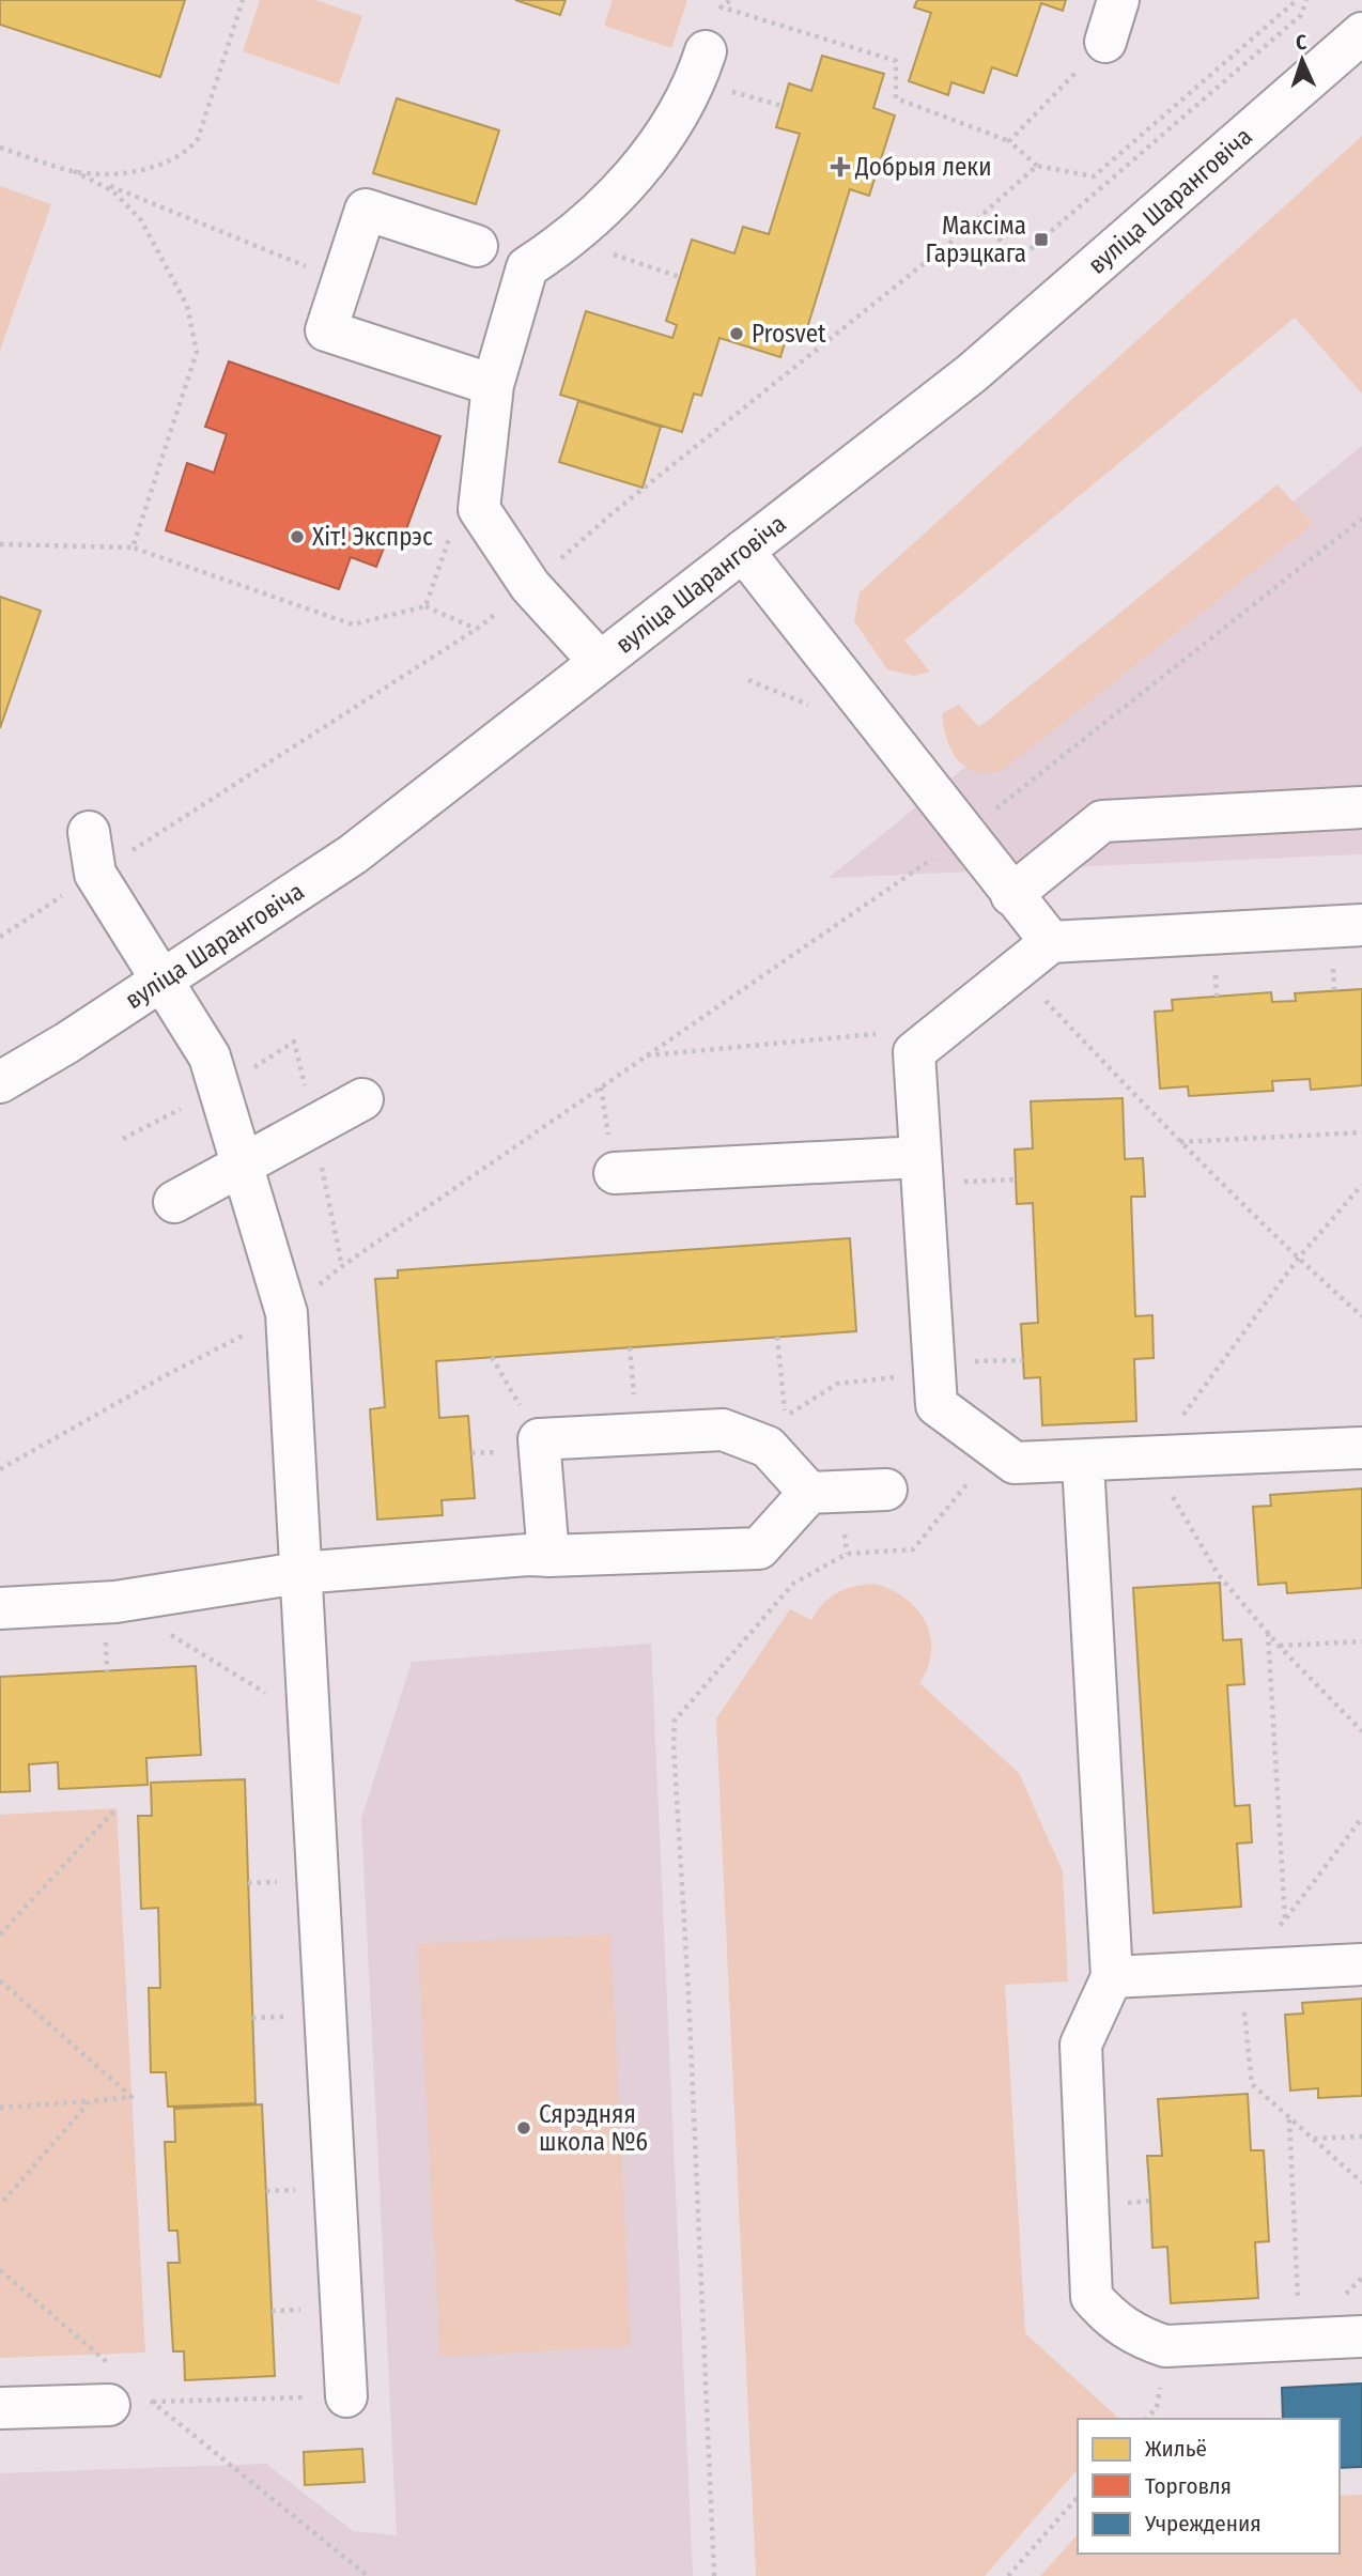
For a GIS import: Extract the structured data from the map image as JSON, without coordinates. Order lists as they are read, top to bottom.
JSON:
{
  "streets": {
    "main road": ["вуліца Шаранговіча"]
  },
  "places": {
    "health": ["Добрыя леки"],
    "transit": ["Максіма Гарэцкага"],
    "other": ["Prosvet", "Хіт! Экспрэс", "Сярэдняя школа №6"]
  },
  "legend": ["Жильё", "Торговля", "Учреждения"],
  "north": "top"
}
